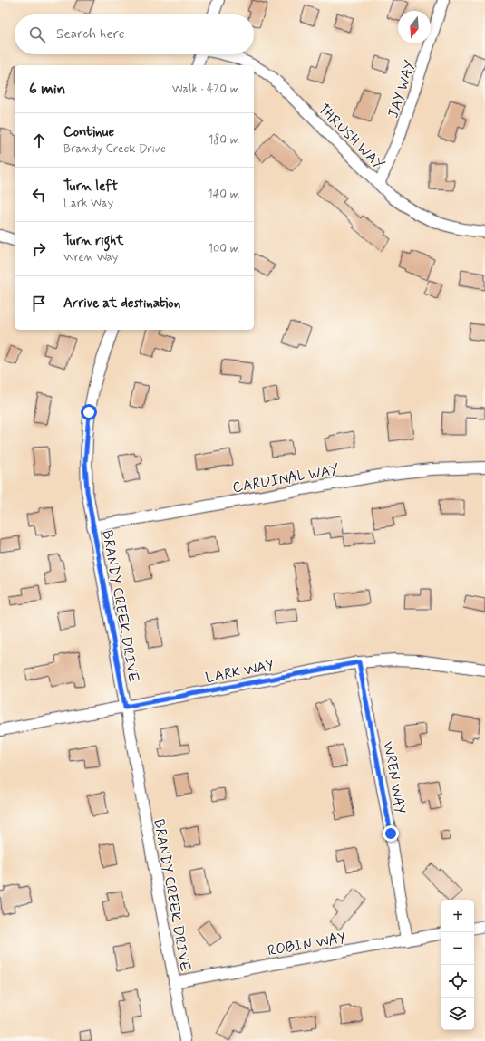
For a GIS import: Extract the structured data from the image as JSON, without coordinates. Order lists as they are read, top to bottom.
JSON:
{
  "streets": {
    "street": [
      "JAY WAY",
      "THRUSH WAY",
      "CARDINAL WAY",
      "BRANDY CREEK DRIVE",
      "LARK WAY",
      "WREN WAY",
      "ROBIN WAY"
    ]
  },
  "crossings": [
    ["JAY WAY", "THRUSH WAY"],
    ["CARDINAL WAY", "BRANDY CREEK DRIVE"],
    ["BRANDY CREEK DRIVE", "LARK WAY"],
    ["BRANDY CREEK DRIVE", "ROBIN WAY"],
    ["LARK WAY", "WREN WAY"],
    ["WREN WAY", "ROBIN WAY"]
  ],
  "north": "bottom",
  "page": {
    "search": "Search here",
    "heading": ["6 min", "Walk · 420 m"],
    "list": [
      ["Continue", "Brandy Creek Drive", "180 m"],
      ["Turn left", "Lark Way", "140 m"],
      ["Turn right", "Wren Way", "100 m"],
      "Arrive at destination"
    ],
    "map_buttons": ["+", "−"]
  }
}
